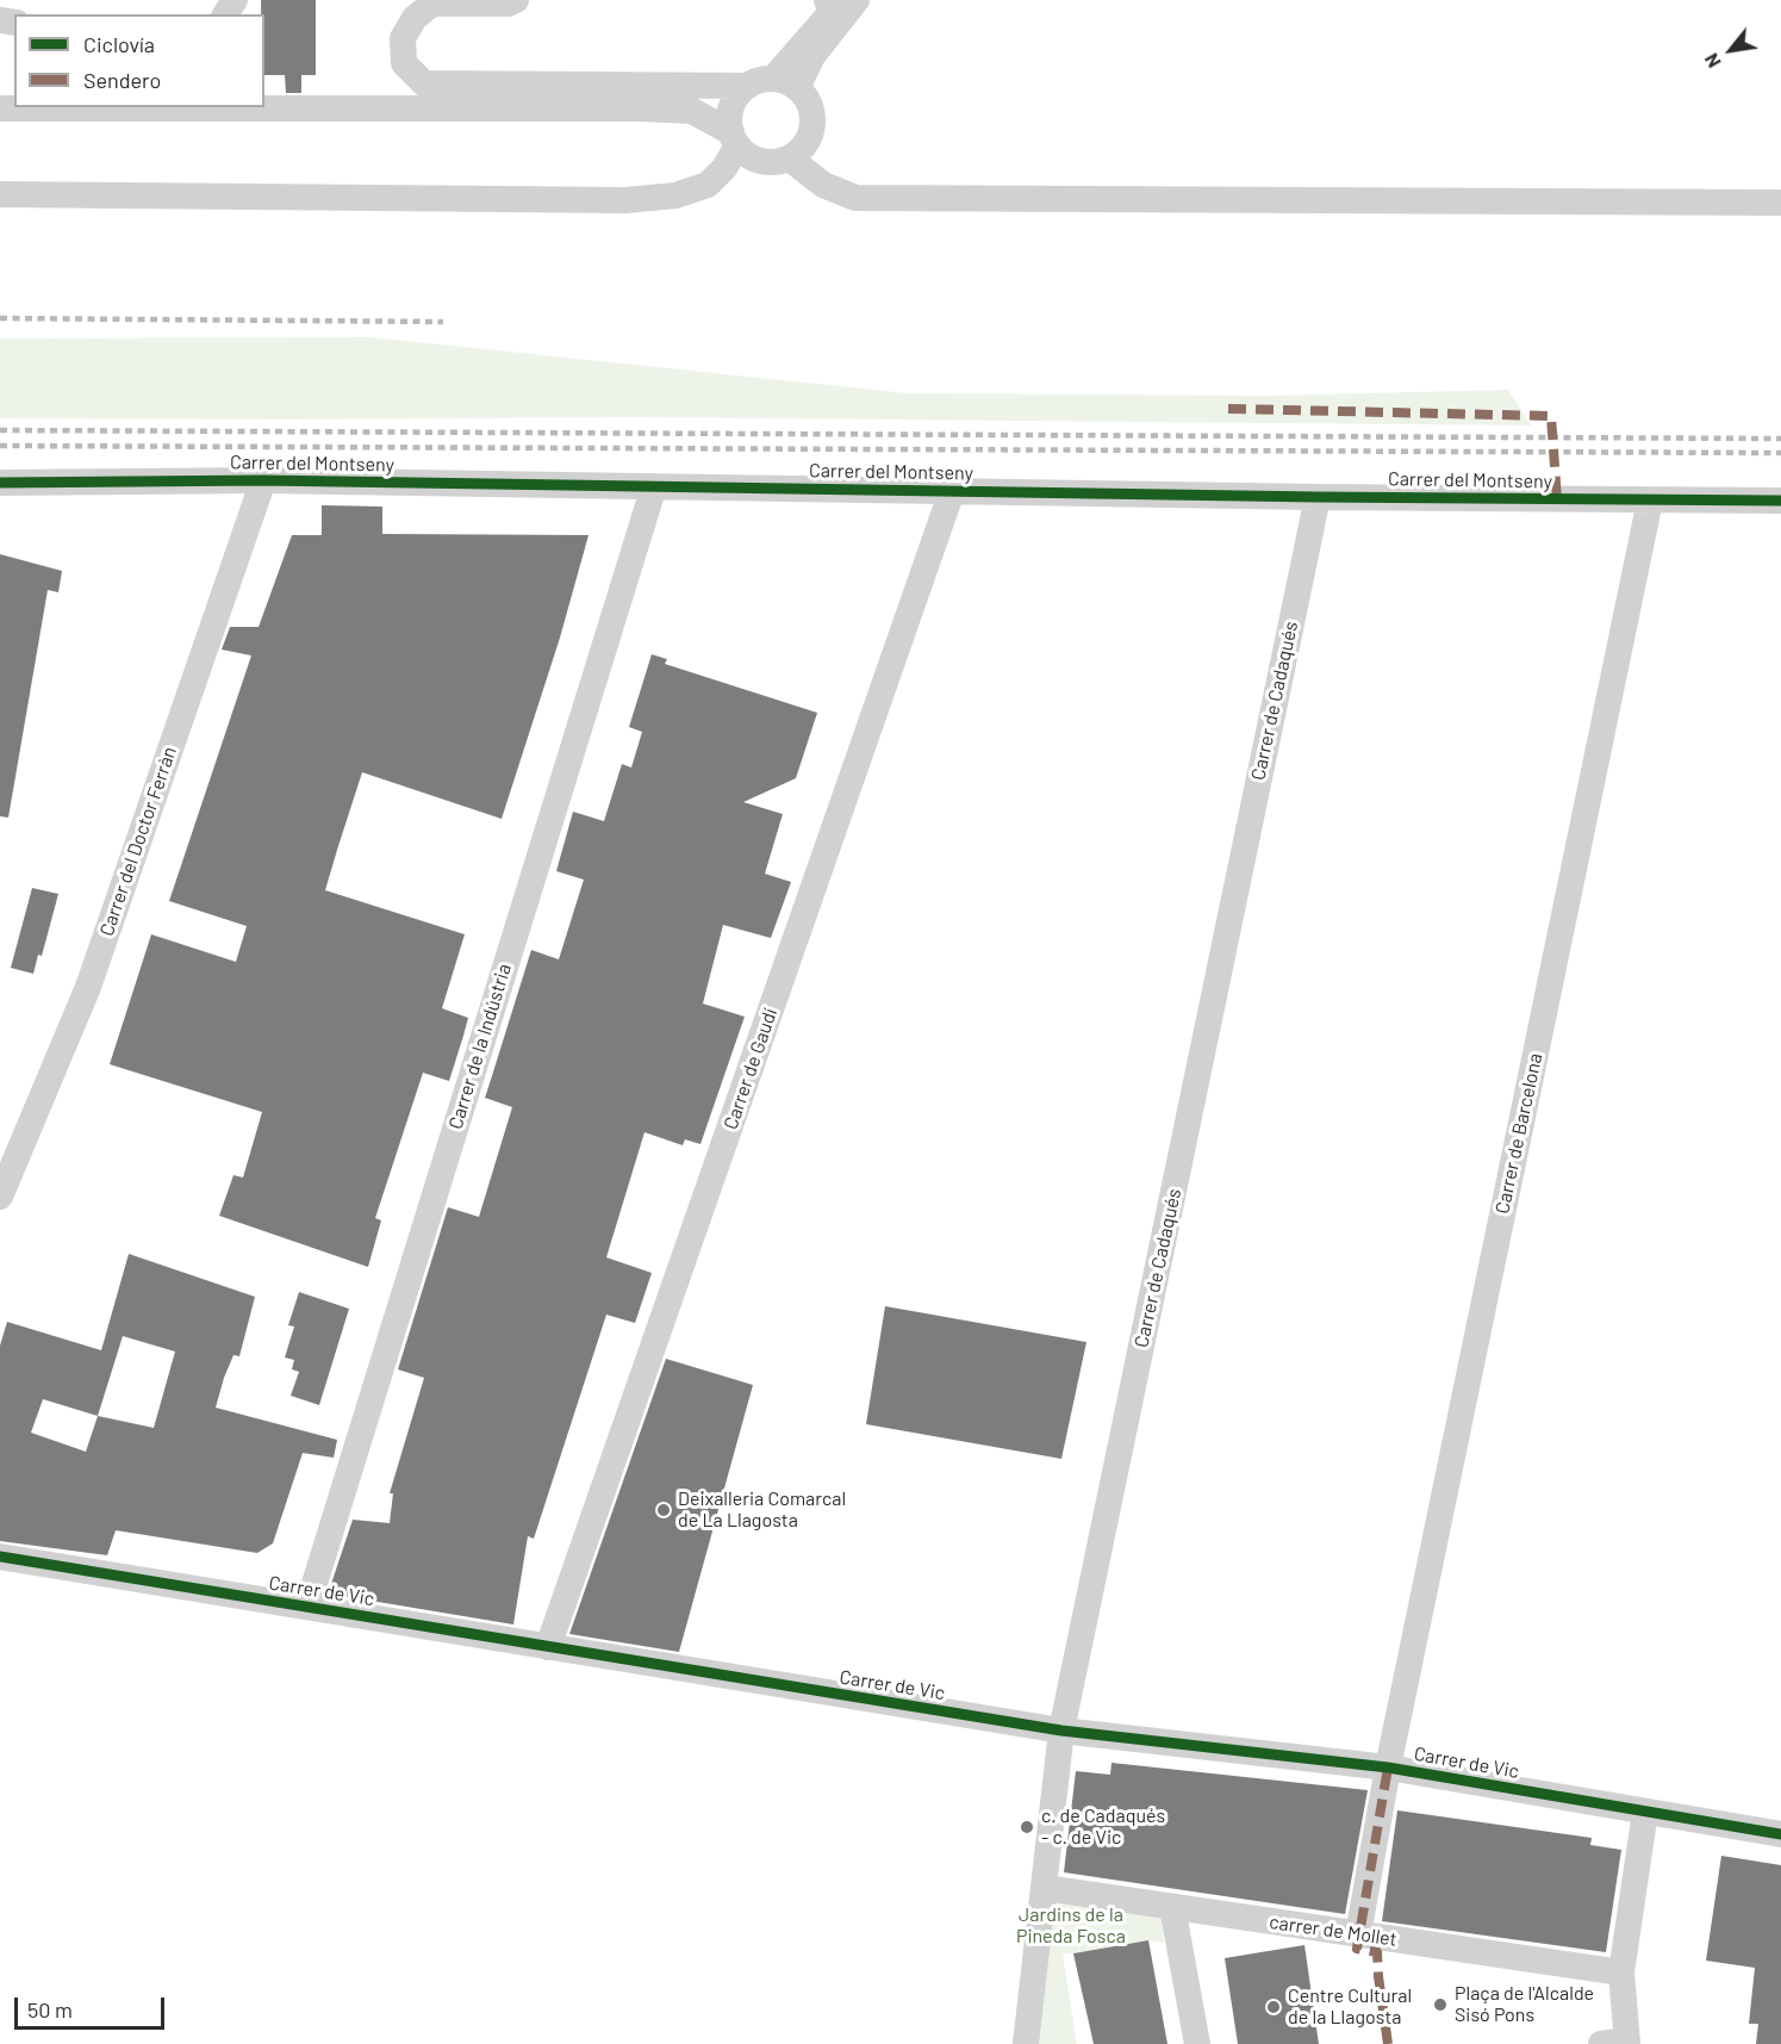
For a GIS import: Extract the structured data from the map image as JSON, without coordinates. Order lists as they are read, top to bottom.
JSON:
{
  "streets": {
    "street": [
      "Carrer del Montseny",
      "Carrer de Cadaqués",
      "Carrer del Doctor Ferràn",
      "Carrer de la Indústria",
      "Carrer de Gaudí",
      "Carrer de Barcelona",
      "Carrer de Vic",
      "carrer de Mollet"
    ]
  },
  "crossings": [
    ["Carrer del Montseny", "Carrer de Cadaqués"],
    ["Carrer del Montseny", "Carrer del Doctor Ferràn"],
    ["Carrer del Montseny", "Carrer de la Indústria"],
    ["Carrer del Montseny", "Carrer de Gaudí"],
    ["Carrer del Montseny", "Carrer de Barcelona"],
    ["Carrer de Cadaqués", "Carrer de Vic"],
    ["Carrer de Cadaqués", "carrer de Mollet"],
    ["Carrer de la Indústria", "Carrer de Vic"],
    ["Carrer de Gaudí", "Carrer de Vic"],
    ["Carrer de Barcelona", "Carrer de Vic"],
    ["Carrer de Barcelona", "carrer de Mollet"]
  ],
  "parks": ["Jardins de la Pineda Fosca"],
  "places": [
    "Deixalleria Comarcal de La Llagosta",
    "c. de Cadaqués - c. de Vic",
    "Plaça de l'Alcalde Sisó Pons",
    "Centre Cultural de la Llagosta"
  ],
  "legend": ["Ciclovía", "Sendero"],
  "scale_bar": "50 m",
  "north": "bottom left"
}
